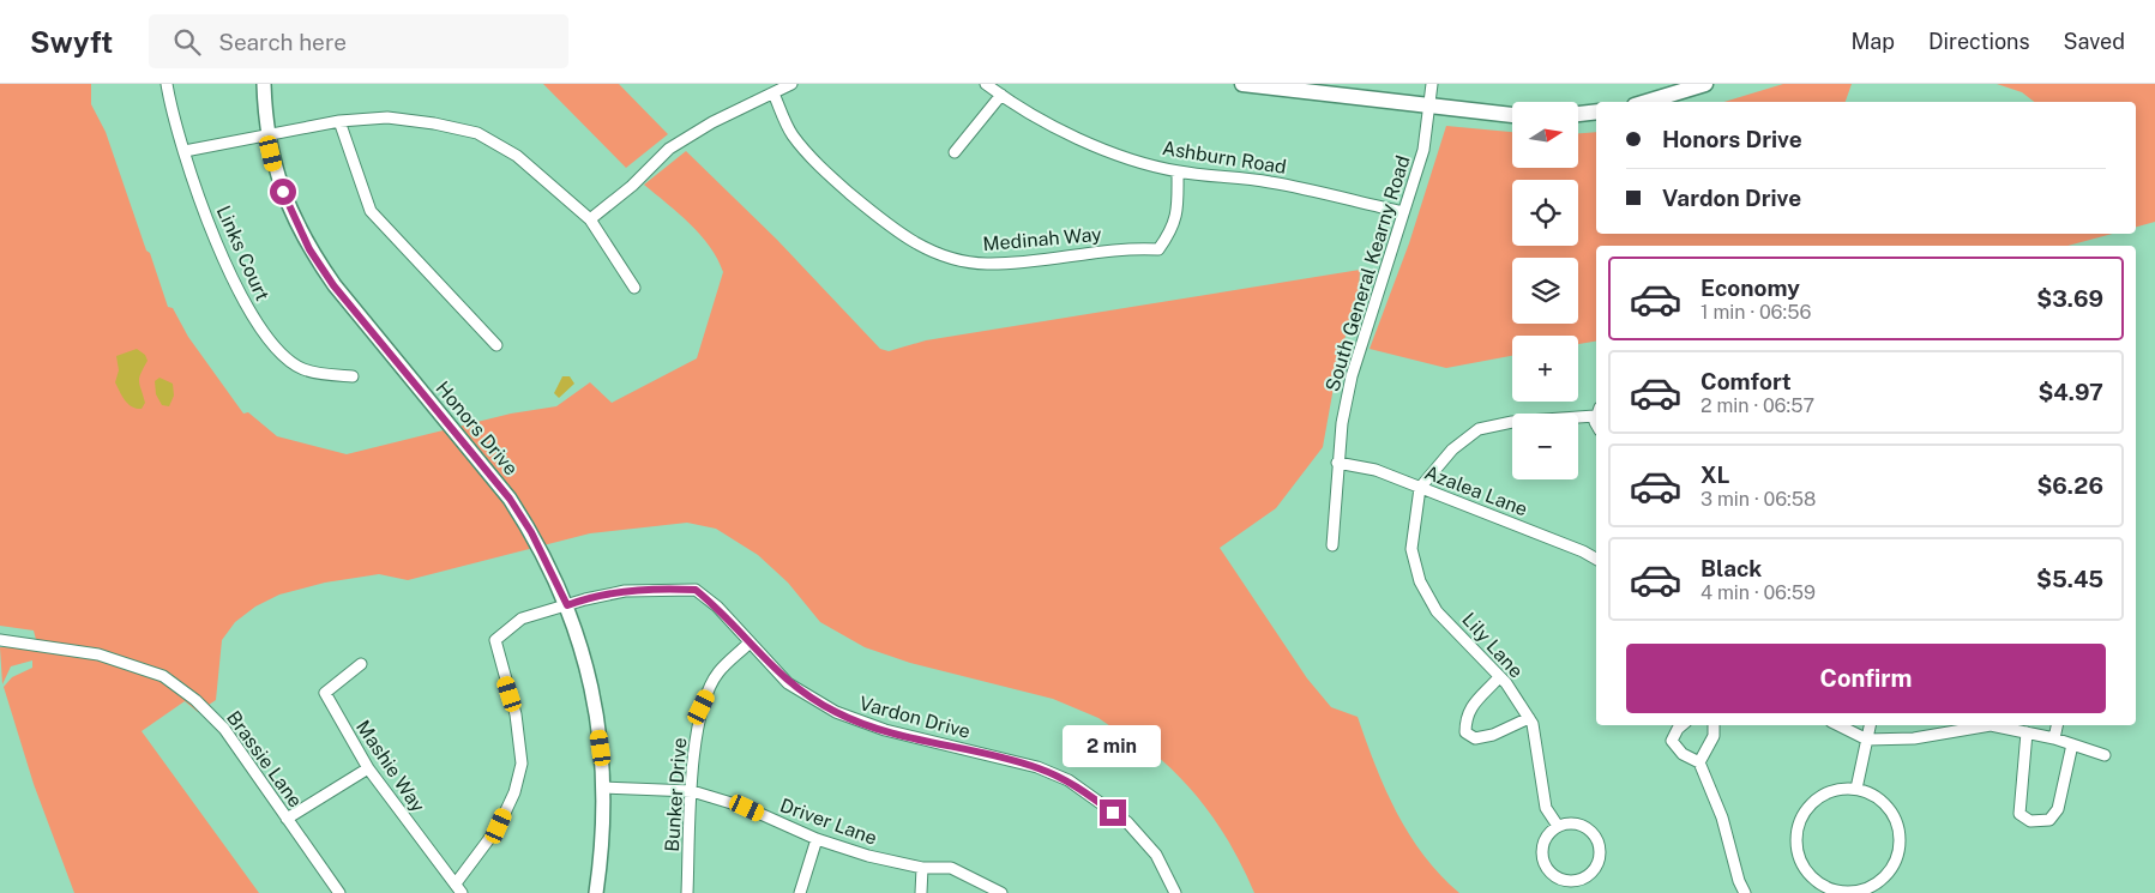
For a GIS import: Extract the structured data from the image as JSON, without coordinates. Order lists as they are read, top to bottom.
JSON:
{
  "streets": {
    "street": [
      "Ashburn Road",
      "Medinah Way",
      "Links Court",
      "South General Kearny Road",
      "Honors Drive",
      "Azalea Lane",
      "Lily Lane",
      "Vardon Drive",
      "Brassie Lane",
      "Mashie Way",
      "Bunker Drive",
      "Driver Lane"
    ]
  },
  "crossings": [
    ["Ashburn Road", "Medinah Way"],
    ["Ashburn Road", "South General Kearny Road"],
    ["South General Kearny Road", "Azalea Lane"],
    ["Honors Drive", "Vardon Drive"],
    ["Honors Drive", "Driver Lane"],
    ["Azalea Lane", "Lily Lane"],
    ["Vardon Drive", "Mashie Way"],
    ["Vardon Drive", "Bunker Drive"],
    ["Bunker Drive", "Driver Lane"]
  ],
  "north": "right",
  "page": {
    "header": "Swyft",
    "search": "Search here",
    "nav": ["Map", "Directions", "Saved"],
    "map_buttons": ["+", "−"],
    "banner": ["Honors Drive", "Vardon Drive"],
    "list": [
      {
        "name": "Economy",
        "note": "1 min · 06:56",
        "value": "$3.69"
      },
      {
        "name": "Comfort",
        "note": "2 min · 06:57",
        "value": "$4.97"
      },
      {
        "name": "XL",
        "note": "3 min · 06:58",
        "value": "$6.26"
      },
      {
        "name": "Black",
        "note": "4 min · 06:59",
        "value": "$5.45"
      }
    ],
    "buttons": "Confirm",
    "bubble": "2 min"
  }
}
